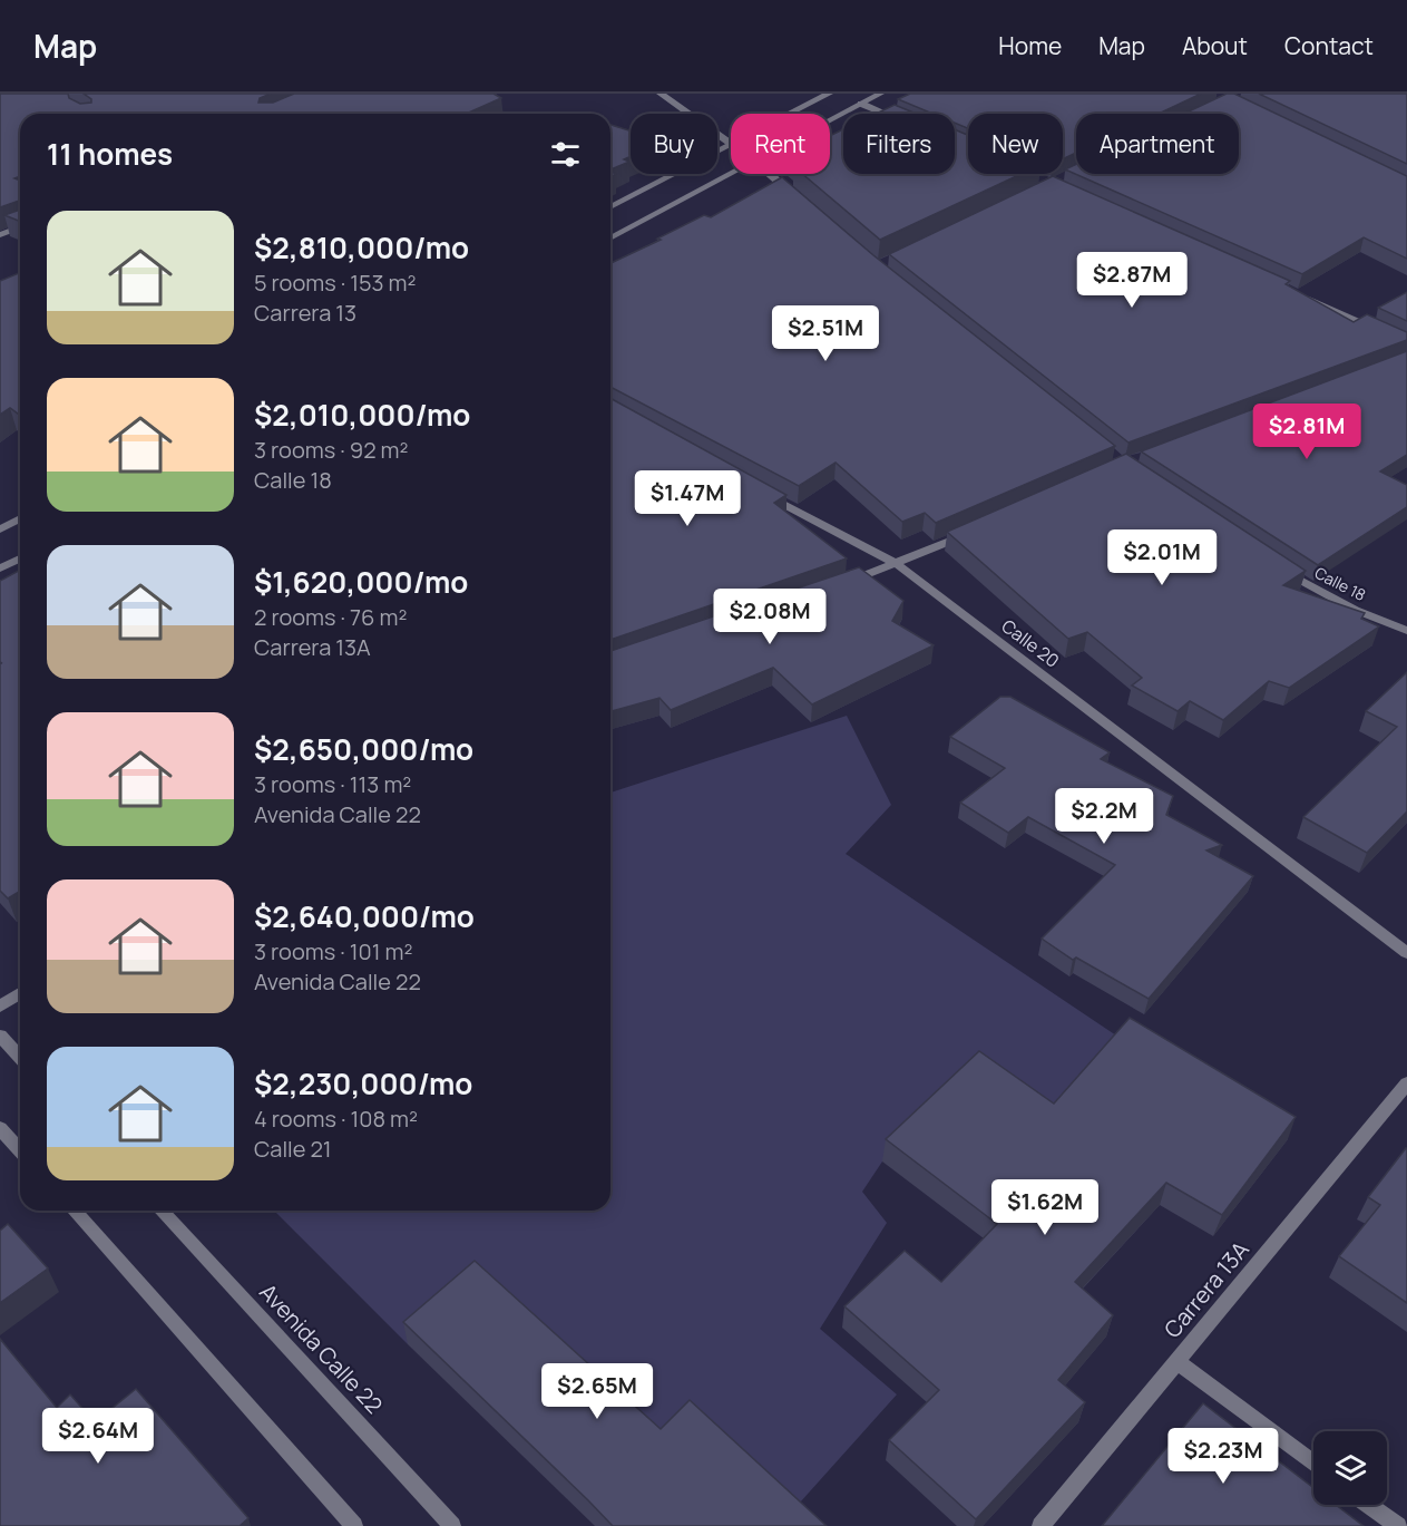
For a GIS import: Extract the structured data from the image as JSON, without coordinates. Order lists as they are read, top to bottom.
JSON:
{
  "streets": {
    "street": [
      "Calle 18",
      "Calle 20",
      "Carrera 13A",
      "Avenida Calle 22"
    ]
  },
  "page": {
    "header": "Map",
    "nav": [
      "Home",
      "Map",
      "About",
      "Contact"
    ],
    "chip": [
      "Buy",
      "Rent",
      "Filters",
      "New",
      "Apartment"
    ],
    "heading": "11 homes",
    "list": [
      {
        "name": "$2,810,000/mo",
        "note": "5 rooms · 153 m² · Carrera 13"
      },
      {
        "name": "$2,010,000/mo",
        "note": "3 rooms · 92 m² · Calle 18"
      },
      {
        "name": "$1,620,000/mo",
        "note": "2 rooms · 76 m² · Carrera 13A"
      },
      {
        "name": "$2,650,000/mo",
        "note": "3 rooms · 113 m² · Avenida Calle 22"
      },
      {
        "name": "$2,640,000/mo",
        "note": "3 rooms · 101 m² · Avenida Calle 22"
      },
      {
        "name": "$2,230,000/mo",
        "note": "4 rooms · 108 m² · Calle 21"
      }
    ],
    "price": [
      "$2.87M",
      "$2.51M",
      "$2.81M",
      "$1.47M",
      "$2.01M",
      "$2.08M",
      "$2.2M",
      "$1.62M",
      "$2.65M",
      "$2.64M",
      "$2.23M"
    ]
  }
}
